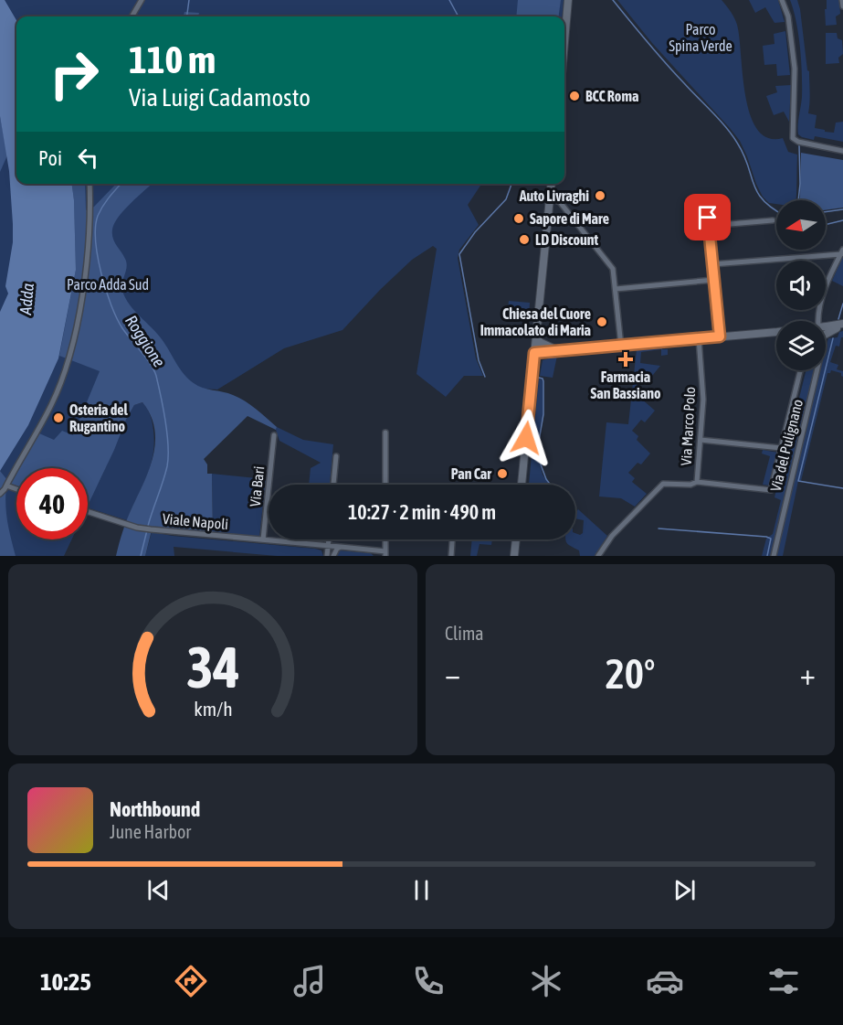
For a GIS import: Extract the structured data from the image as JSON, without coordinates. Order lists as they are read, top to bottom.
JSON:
{
  "streets": {
    "street": [
      "Via Marco Polo",
      "Via del Pulignano",
      "Via Bari",
      "Viale Napoli"
    ]
  },
  "crossings": [
    ["Via Bari", "Viale Napoli"]
  ],
  "water": ["Adda", "Roggione"],
  "parks": ["Parco Spina Verde", "Parco Adda Sud"],
  "places": {
    "other": [
      "BCC Roma",
      "Auto Livraghi",
      "Sapore di Mare",
      "LD Discount",
      "Chiesa del Cuore Immacolato di Maria",
      "Osteria del Rugantino",
      "Pan Car"
    ],
    "health": ["Farmacia San Bassiano"]
  },
  "north": "left",
  "page": {
    "turn": ["110 m", "Via Luigi Cadamosto"],
    "then": "Poi",
    "limit": "40",
    "trip": "10:27 · 2 min · 490 m",
    "tile": "Clima",
    "heat": ["−", "20°", "+"],
    "song": ["Northbound", "June Harbor"],
    "tabs": "10:25",
    "gauge": ["34", "km/h"]
  }
}
